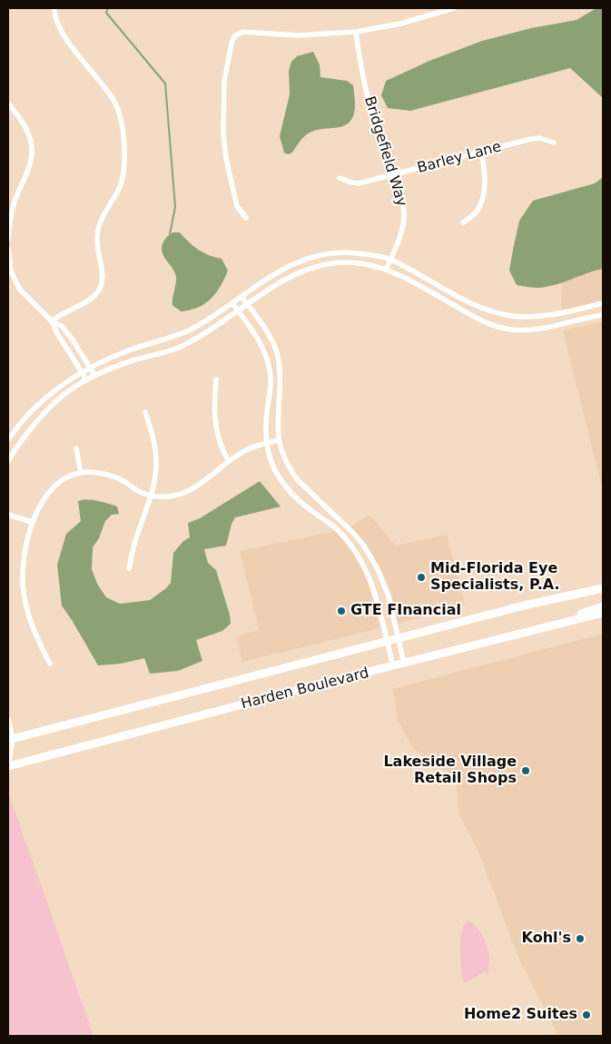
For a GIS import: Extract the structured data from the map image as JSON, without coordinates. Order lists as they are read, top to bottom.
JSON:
{
  "streets": {
    "main road": ["Harden Boulevard"],
    "street": ["Bridgefield Way", "Barley Lane"]
  },
  "crossings": [
    ["Bridgefield Way", "Barley Lane"]
  ],
  "places": [
    "Mid-Florida Eye Specialists, P.A.",
    "GTE FInancial",
    "Lakeside Village Retail Shops",
    "Kohl's",
    "Home2 Suites"
  ]
}
